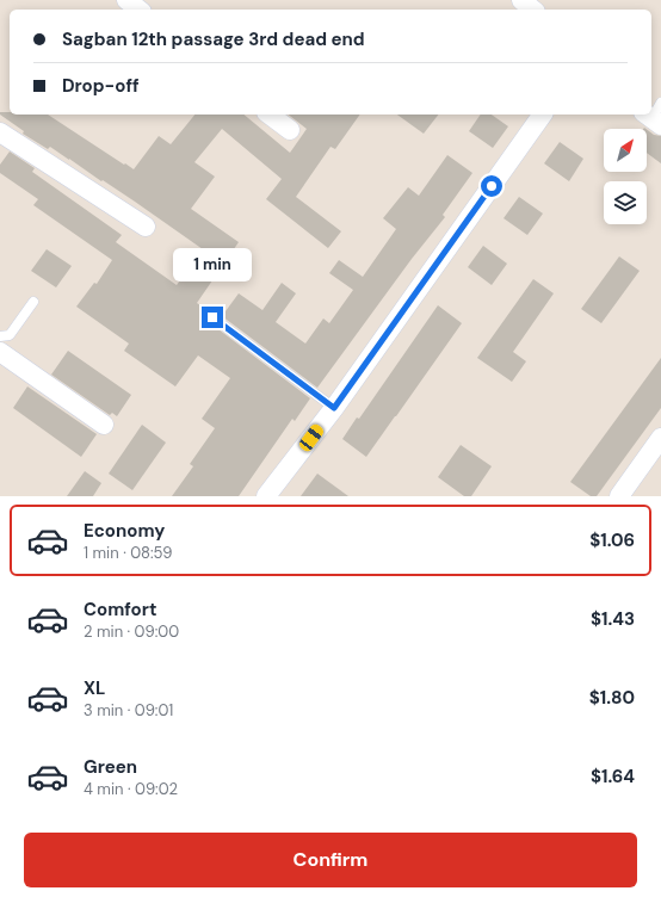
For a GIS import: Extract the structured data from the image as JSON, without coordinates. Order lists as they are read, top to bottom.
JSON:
{
  "north": "top right",
  "page": {
    "banner": ["Sagban 12th passage 3rd dead end", "Drop-off"],
    "bubble": "1 min",
    "list": [
      {
        "name": "Economy",
        "note": "1 min · 08:59",
        "value": "$1.06"
      },
      {
        "name": "Comfort",
        "note": "2 min · 09:00",
        "value": "$1.43"
      },
      {
        "name": "XL",
        "note": "3 min · 09:01",
        "value": "$1.80"
      },
      {
        "name": "Green",
        "note": "4 min · 09:02",
        "value": "$1.64"
      }
    ],
    "buttons": "Confirm"
  }
}
